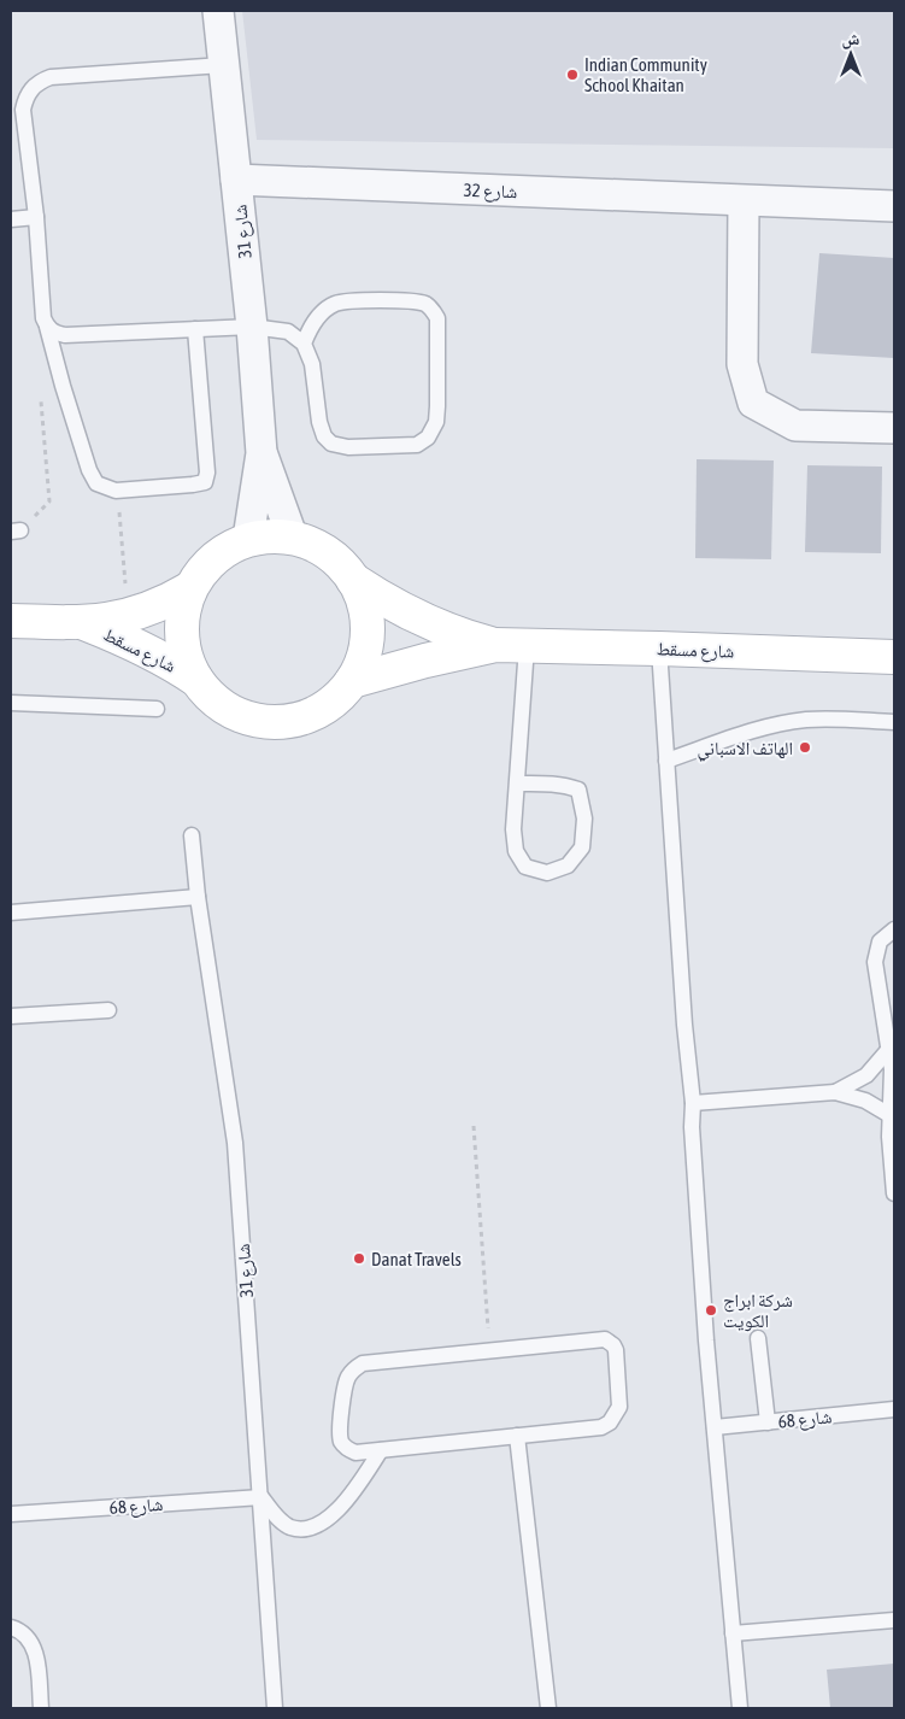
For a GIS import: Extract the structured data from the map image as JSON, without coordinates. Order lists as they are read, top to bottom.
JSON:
{
  "streets": {
    "street": ["شارع 32", "شارع 31", "شارع مسقط"],
    "lane": ["شارع 68"]
  },
  "crossings": [
    ["شارع 32", "شارع 31"],
    ["شارع 31", "شارع مسقط"],
    ["شارع 31", "شارع 68"]
  ],
  "places": [
    "Indian Community School Khaitan",
    "الهاتف الاسباني",
    "Danat Travels",
    "شركة ابراج الكويت"
  ],
  "north": "top"
}
